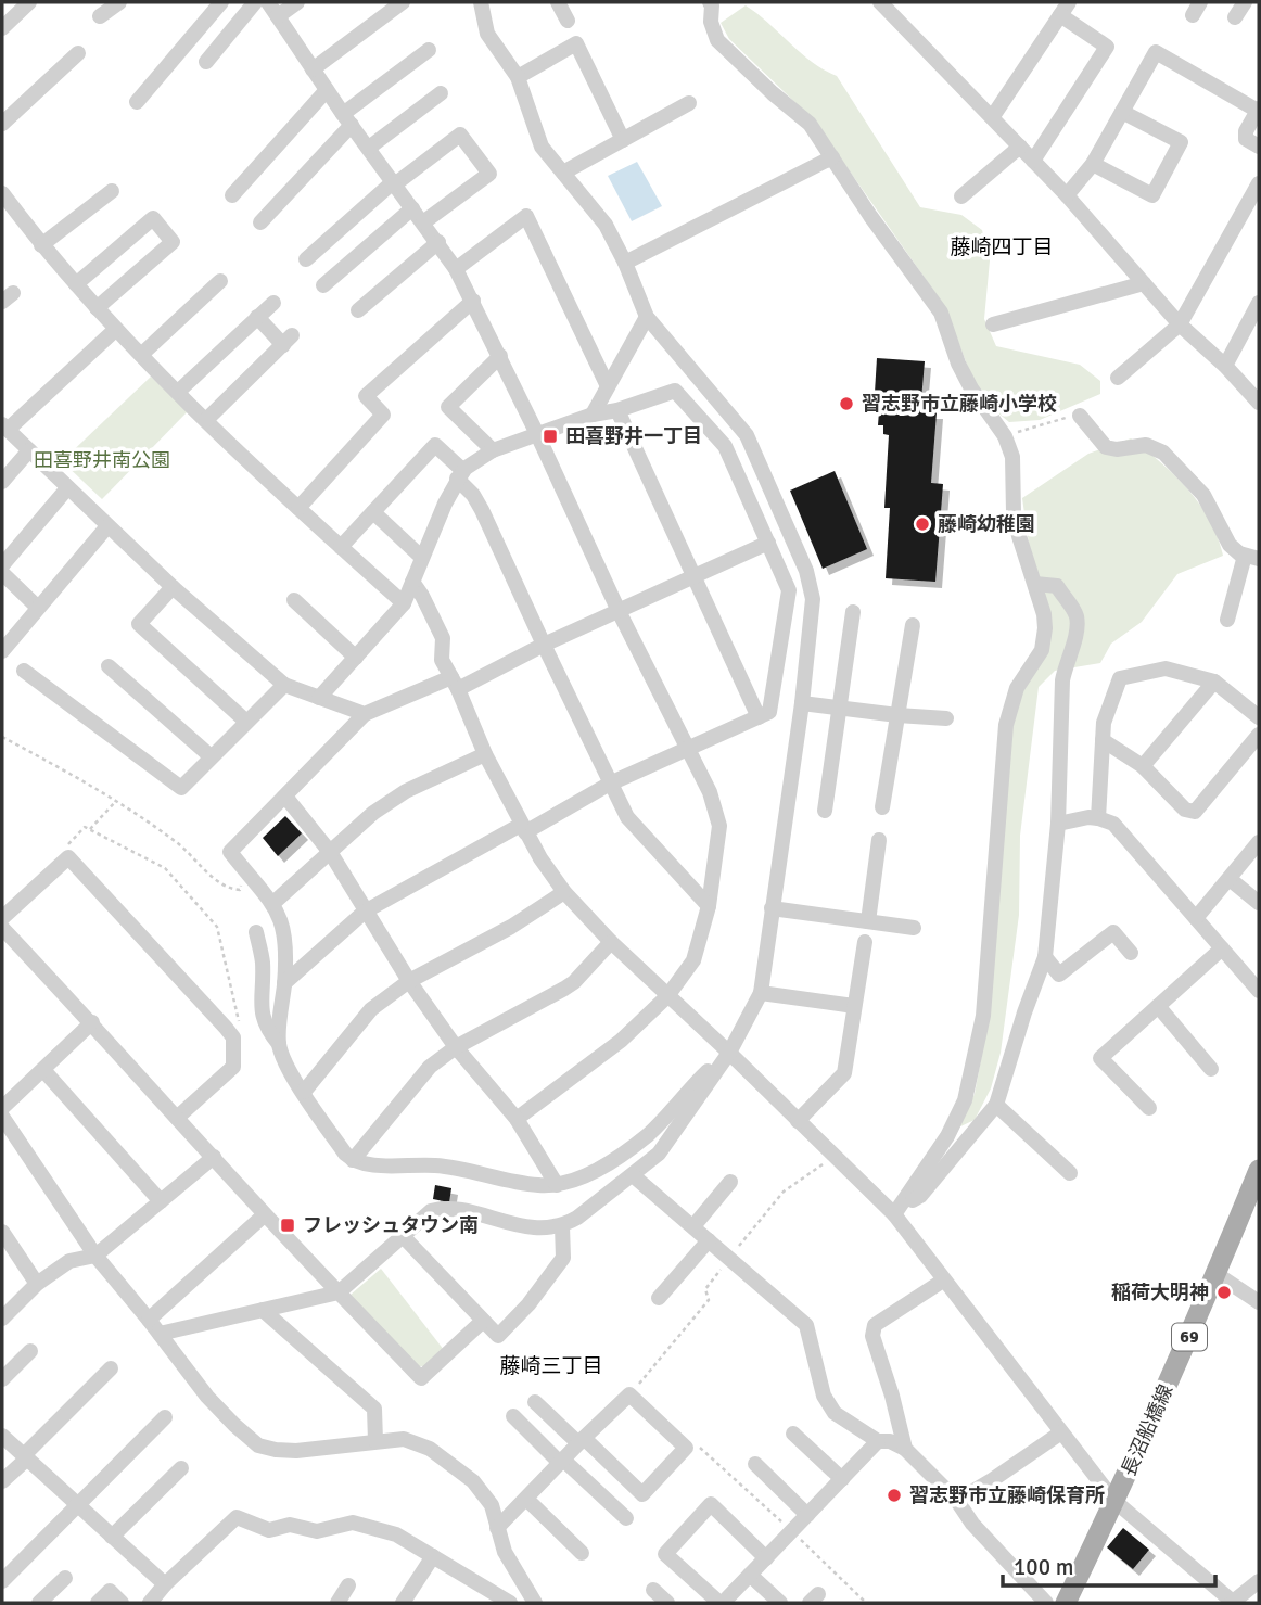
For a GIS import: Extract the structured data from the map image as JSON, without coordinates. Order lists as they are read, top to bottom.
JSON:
{
  "streets": {
    "main road": ["69", "長沼船橋線"]
  },
  "districts": ["藤崎四丁目", "藤崎三丁目"],
  "parks": ["田喜野井南公園"],
  "places": {
    "other": [
      "習志野市立藤崎小学校",
      "藤崎幼稚園",
      "稲荷大明神",
      "習志野市立藤崎保育所"
    ],
    "transit": ["田喜野井一丁目", "フレッシュタウン南"]
  },
  "scale_bar": "100 m"
}
